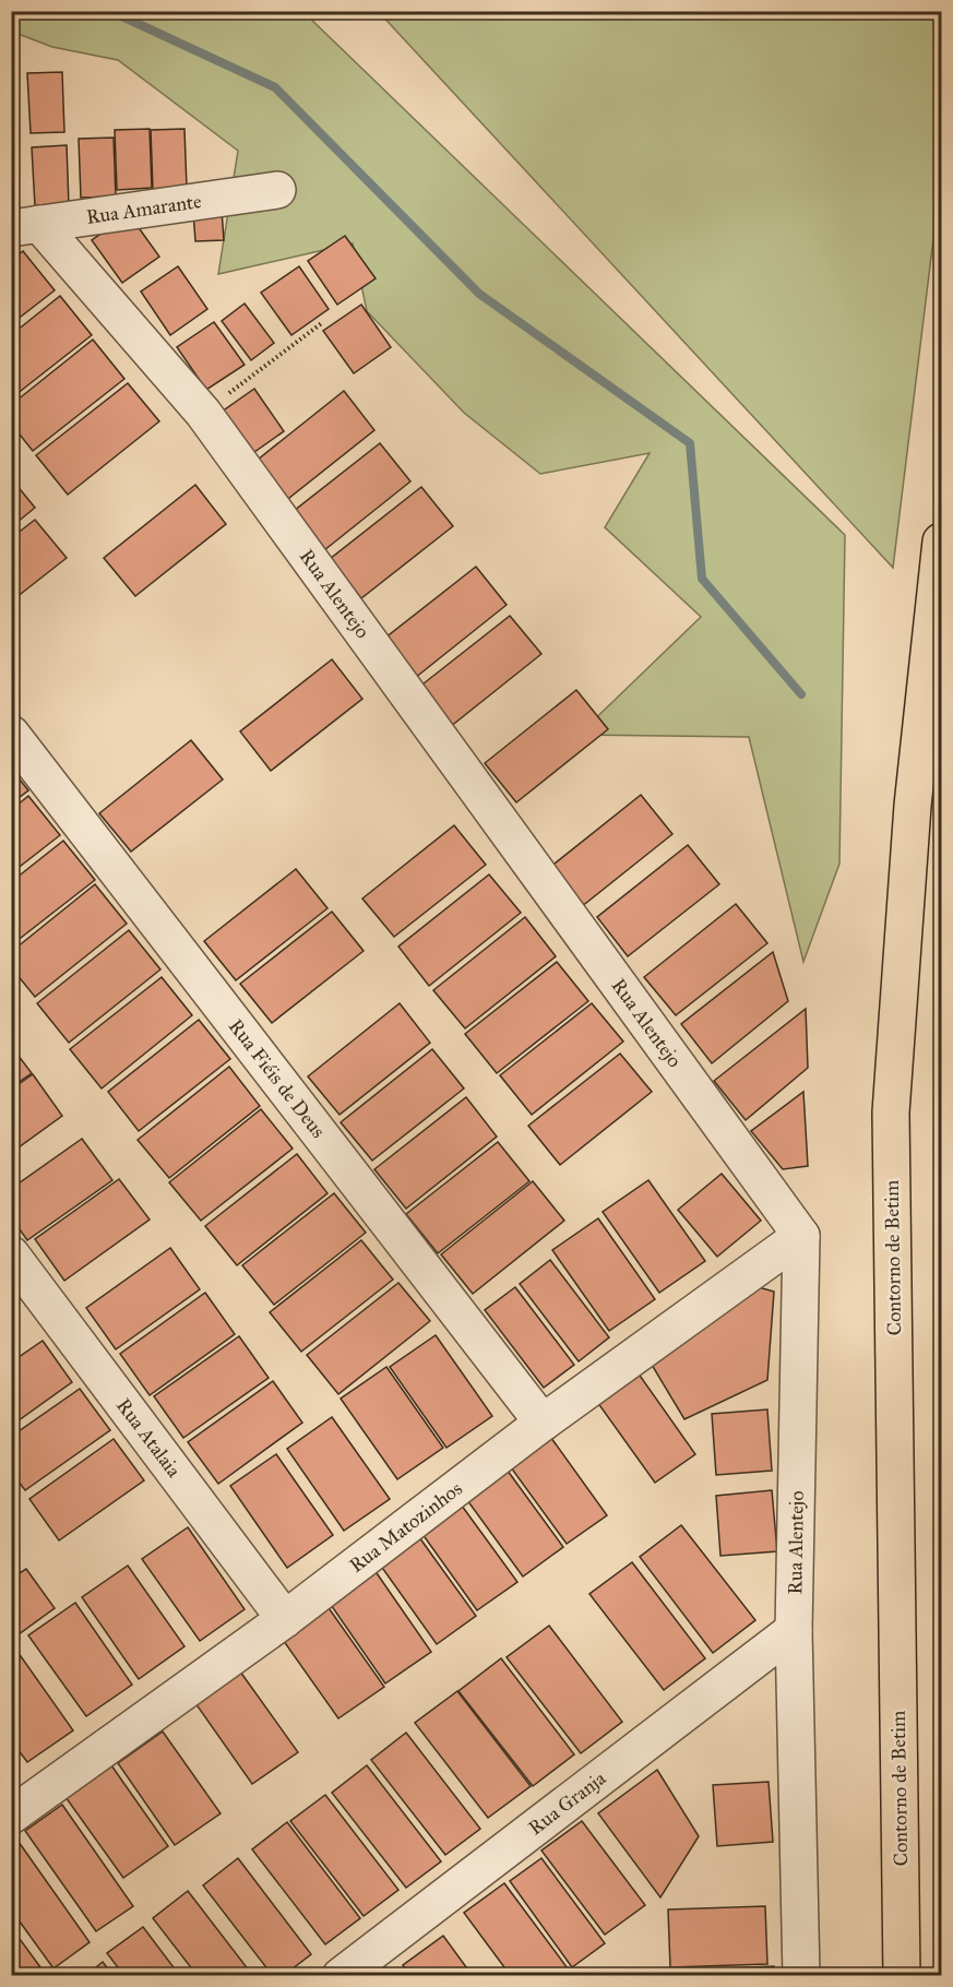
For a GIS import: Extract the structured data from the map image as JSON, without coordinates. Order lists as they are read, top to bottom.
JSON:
{
  "streets": {
    "highway": ["Contorno de Betim"],
    "street": [
      "Rua Amarante",
      "Rua Alentejo",
      "Rua Fiéis de Deus",
      "Rua Atalaia",
      "Rua Matozinhos",
      "Rua Granja"
    ]
  },
  "crossings": [
    ["Rua Amarante", "Rua Alentejo"],
    ["Rua Alentejo", "Rua Matozinhos"],
    ["Rua Alentejo", "Rua Granja"],
    ["Rua Fiéis de Deus", "Rua Matozinhos"],
    ["Rua Atalaia", "Rua Matozinhos"]
  ]
}
